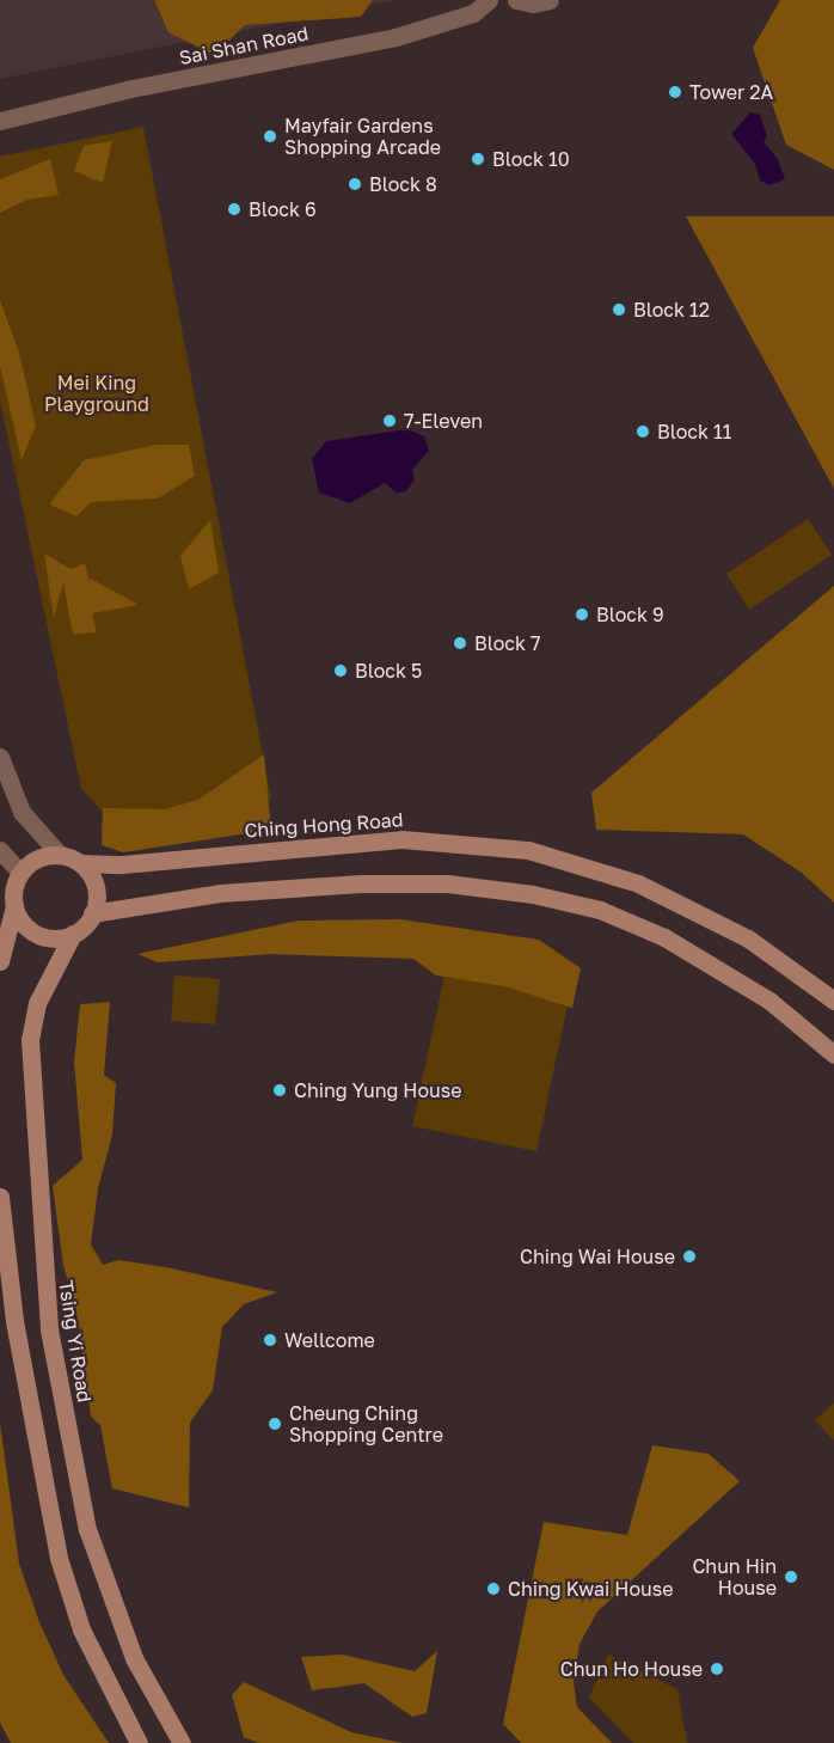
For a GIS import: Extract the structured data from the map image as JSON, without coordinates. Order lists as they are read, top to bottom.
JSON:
{
  "streets": {
    "main road": ["Ching Hong Road", "Tsing Yi Road"],
    "street": ["Sai Shan Road"]
  },
  "crossings": [
    ["Ching Hong Road", "Tsing Yi Road"]
  ],
  "parks": ["Mei King Playground"],
  "places": [
    "Tower 2A",
    "Mayfair Gardens Shopping Arcade",
    "Block 10",
    "Block 8",
    "Block 6",
    "Block 12",
    "7-Eleven",
    "Block 11",
    "Block 9",
    "Block 7",
    "Block 5",
    "Ching Yung House",
    "Ching Wai House",
    "Wellcome",
    "Cheung Ching Shopping Centre",
    "Chun Hin House",
    "Ching Kwai House",
    "Chun Ho House"
  ]
}
